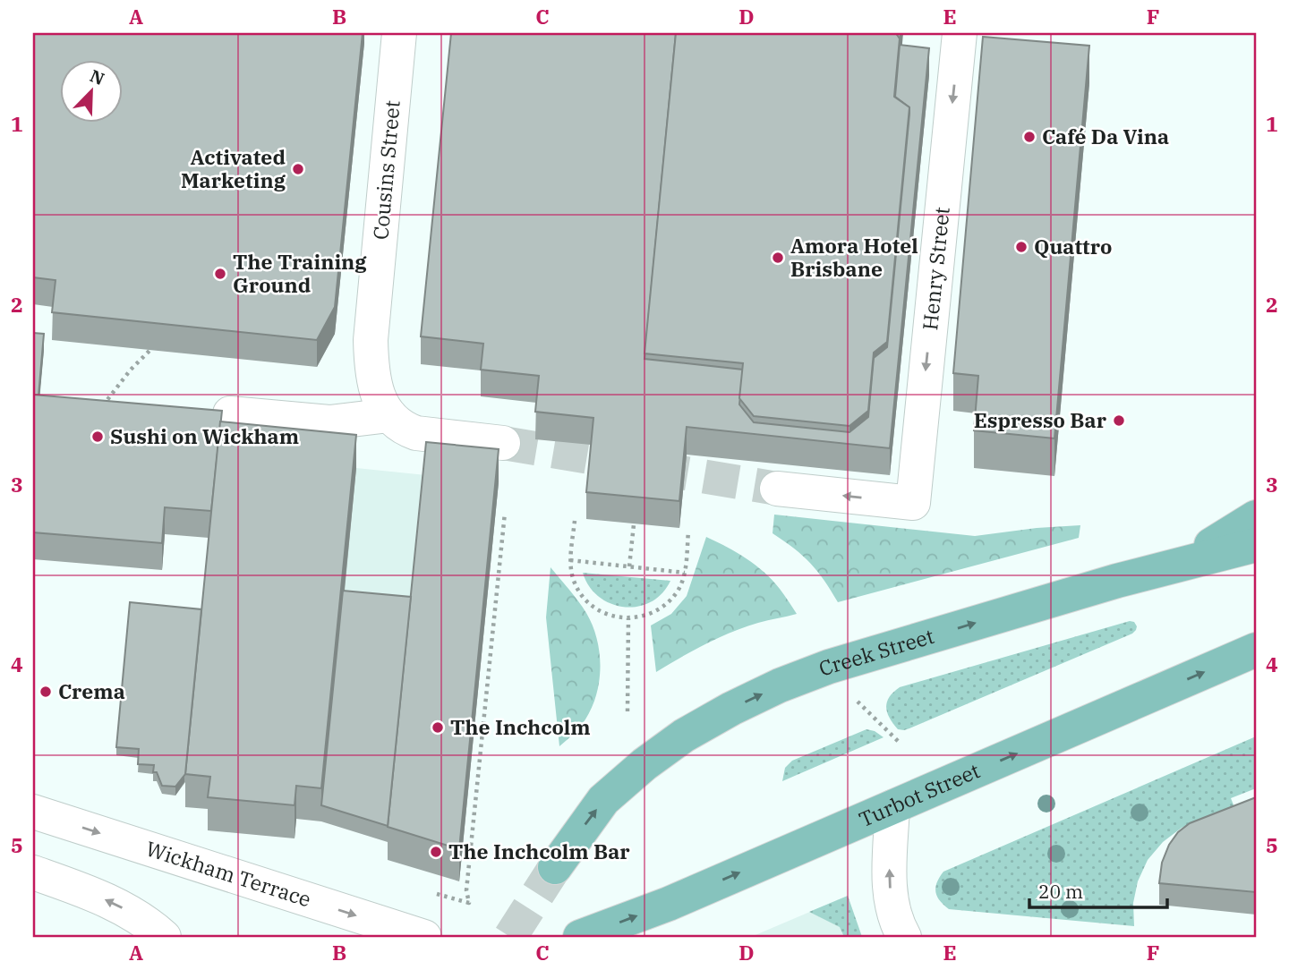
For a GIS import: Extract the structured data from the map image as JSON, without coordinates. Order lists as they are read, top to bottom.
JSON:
{
  "streets": {
    "main road": ["Creek Street", "Turbot Street"],
    "street": ["Cousins Street", "Henry Street", "Wickham Terrace"]
  },
  "one_way": ["Henry Street", "Creek Street", "Turbot Street"],
  "places": [
    "Café Da Vina",
    "Activated Marketing",
    "Quattro",
    "Amora Hotel Brisbane",
    "The Training Ground",
    "Espresso Bar",
    "Sushi on Wickham",
    "Crema",
    "The Inchcolm",
    "The Inchcolm Bar"
  ],
  "scale_bar": "20 m",
  "north": "top right",
  "grid": {
    "columns": [
      "A",
      "B",
      "C",
      "D",
      "E",
      "F"
    ],
    "rows": [
      "1",
      "2",
      "3",
      "4",
      "5"
    ]
  }
}
